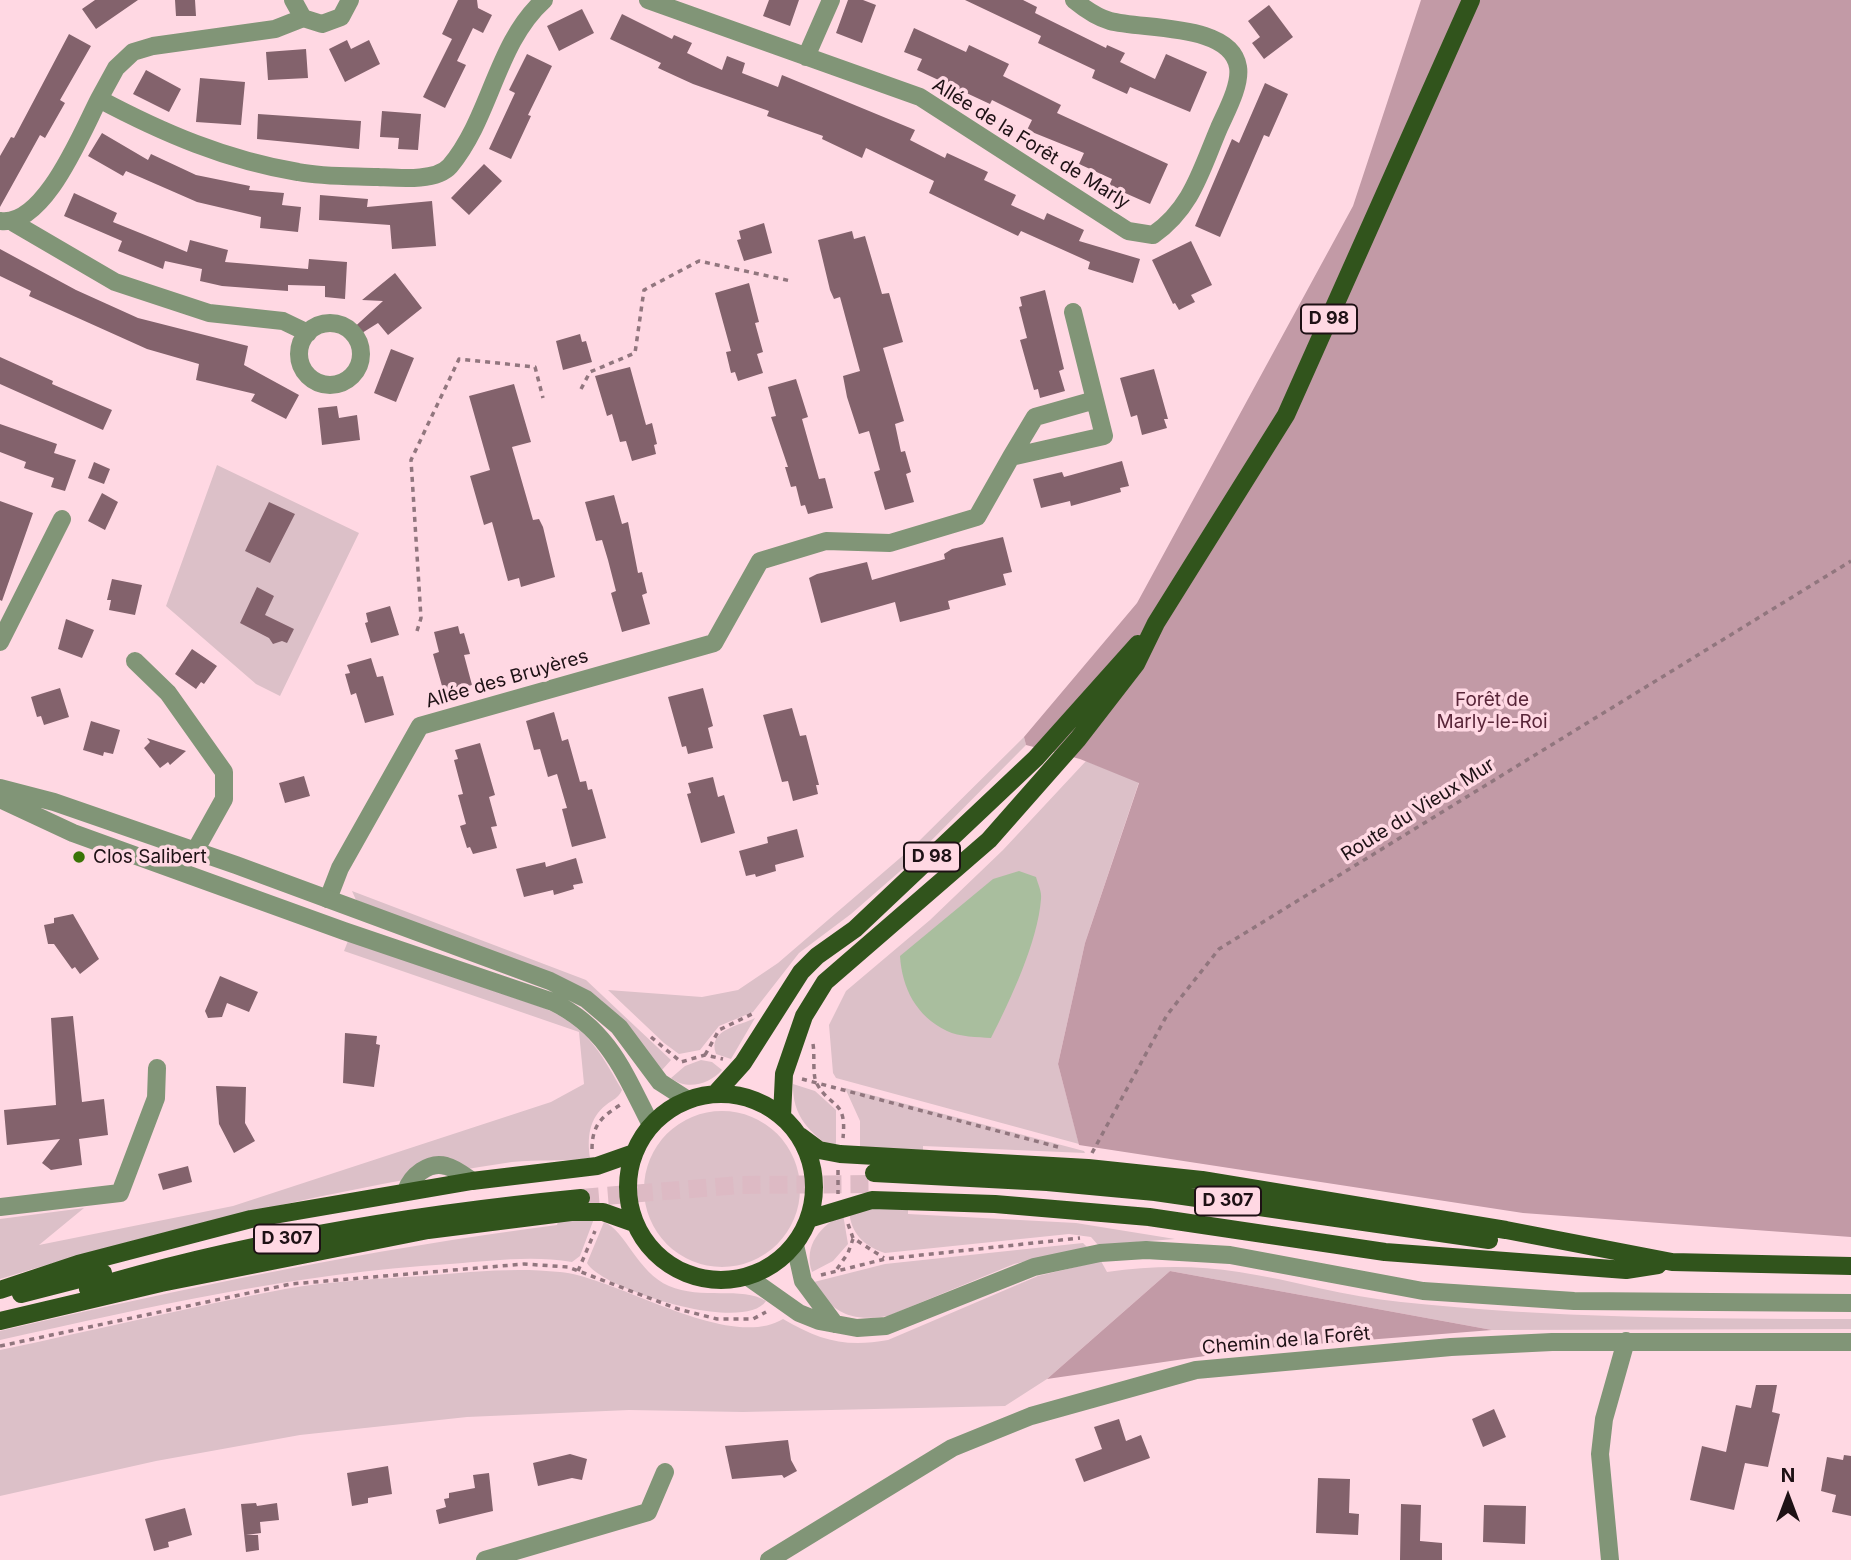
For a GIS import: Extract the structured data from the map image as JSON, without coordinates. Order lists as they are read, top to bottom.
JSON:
{
  "streets": {
    "main road": ["D 98", "D 307"],
    "street": ["Allée de la Forêt de Marly", "Allée des Bruyères", "Chemin de la Forêt"],
    "path": ["Route du Vieux Mur"]
  },
  "parks": ["Forêt de Marly-le-Roi"],
  "places": ["Clos Salibert"],
  "north": "top"
}
